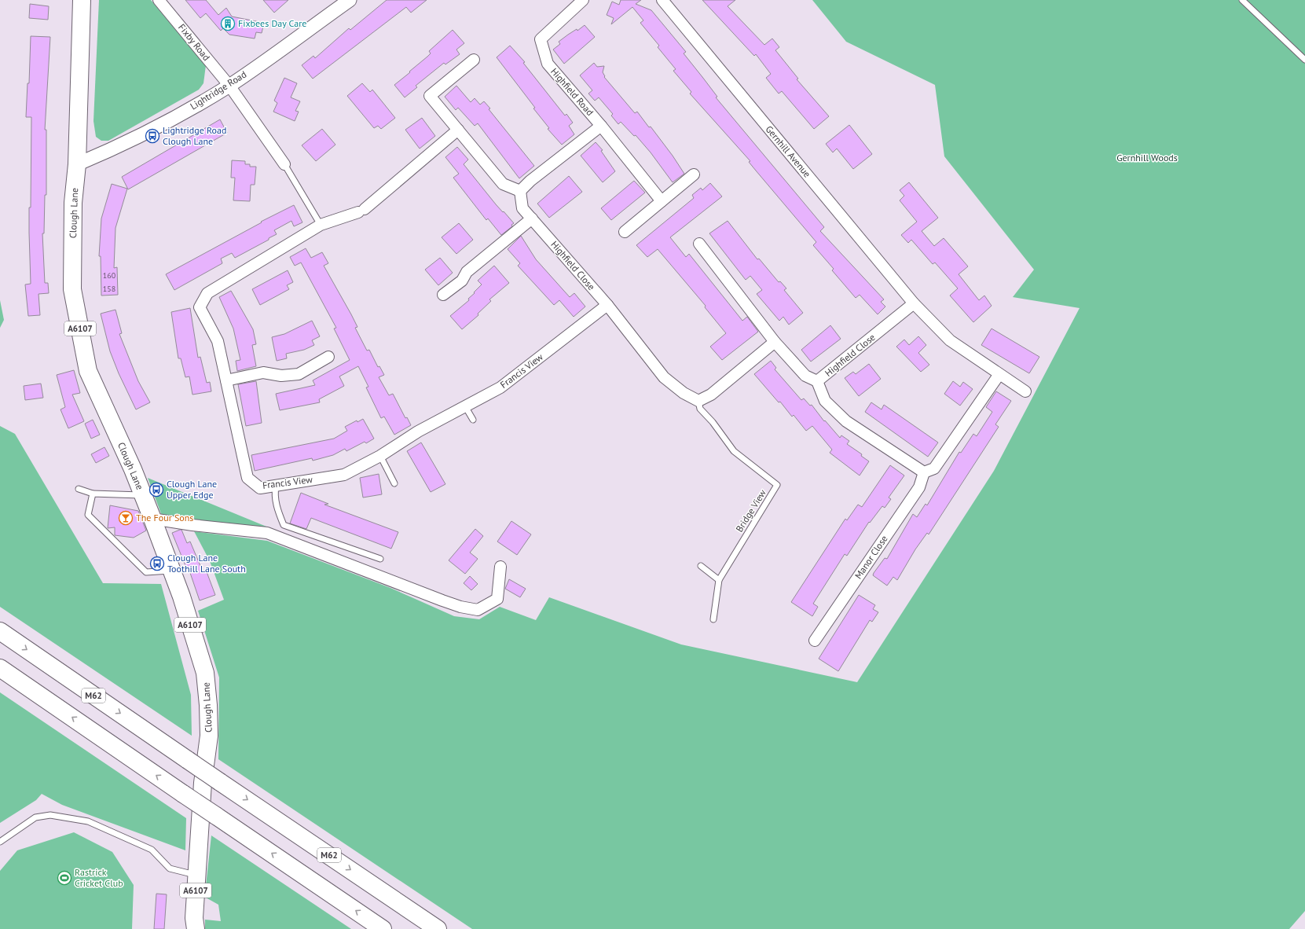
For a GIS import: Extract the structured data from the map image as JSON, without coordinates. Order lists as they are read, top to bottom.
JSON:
{
  "streets": {
    "main road": ["Clough Lane", "A6107", "M62"],
    "street": [
      "Fixby Road",
      "Lightridge Road",
      "Highfield Road",
      "Gernhill Avenue",
      "Highfield Close",
      "Francis View",
      "Manor Close"
    ],
    "lane": ["Bridge View"]
  },
  "crossings": [
    ["Fixby Road", "Lightridge Road"],
    ["Lightridge Road", "Clough Lane"],
    ["Gernhill Avenue", "Highfield Close"],
    ["Highfield Close", "Francis View"],
    ["Highfield Close", "Bridge View"]
  ],
  "parks": ["Gernhill Woods"],
  "places": {
    "building": ["Fixbees Day Care"],
    "bus stop": ["Lightridge Road Clough Lane", "Clough Lane Upper Edge", "Clough Lane Toothill Lane South"],
    "bar": ["The Four Sons"],
    "sports": ["Rastrick Cricket Club"]
  },
  "house_numbers": ["160", "158"]
}
